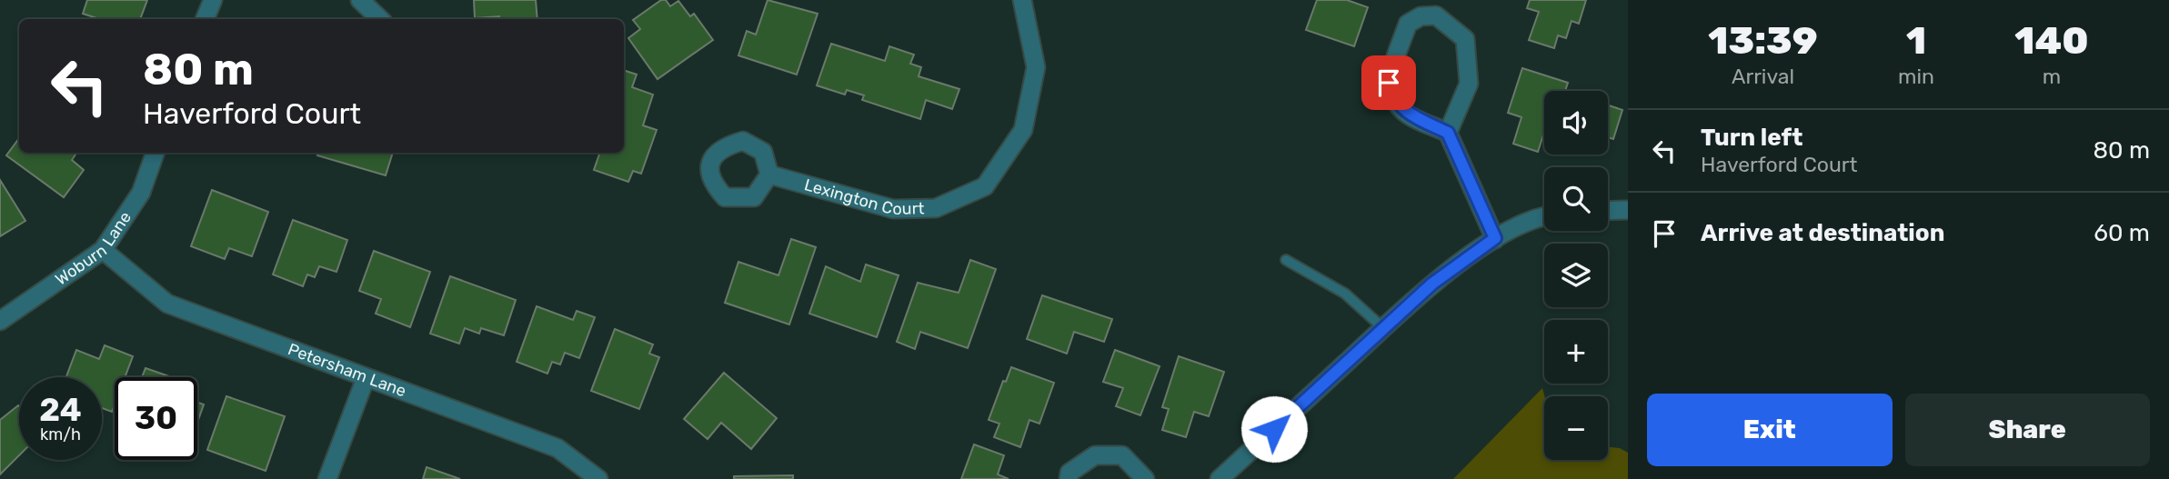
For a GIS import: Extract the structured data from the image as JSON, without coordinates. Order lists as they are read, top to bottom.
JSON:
{
  "streets": {
    "street": ["Lexington Court", "Woburn Lane", "Petersham Lane"]
  },
  "crossings": [
    ["Woburn Lane", "Petersham Lane"]
  ],
  "page": {
    "eta": [
      "13:39",
      "Arrival",
      "1",
      "min",
      "140",
      "m"
    ],
    "turn": ["80 m", "Haverford Court"],
    "map_buttons": ["+", "−"],
    "list": [
      {
        "name": "Turn left",
        "note": "Haverford Court",
        "value": "80 m"
      },
      {
        "name": "Arrive at destination",
        "value": "60 m"
      }
    ],
    "speed": "24 km/h",
    "limit": "30",
    "buttons": ["Exit", "Share"]
  }
}
